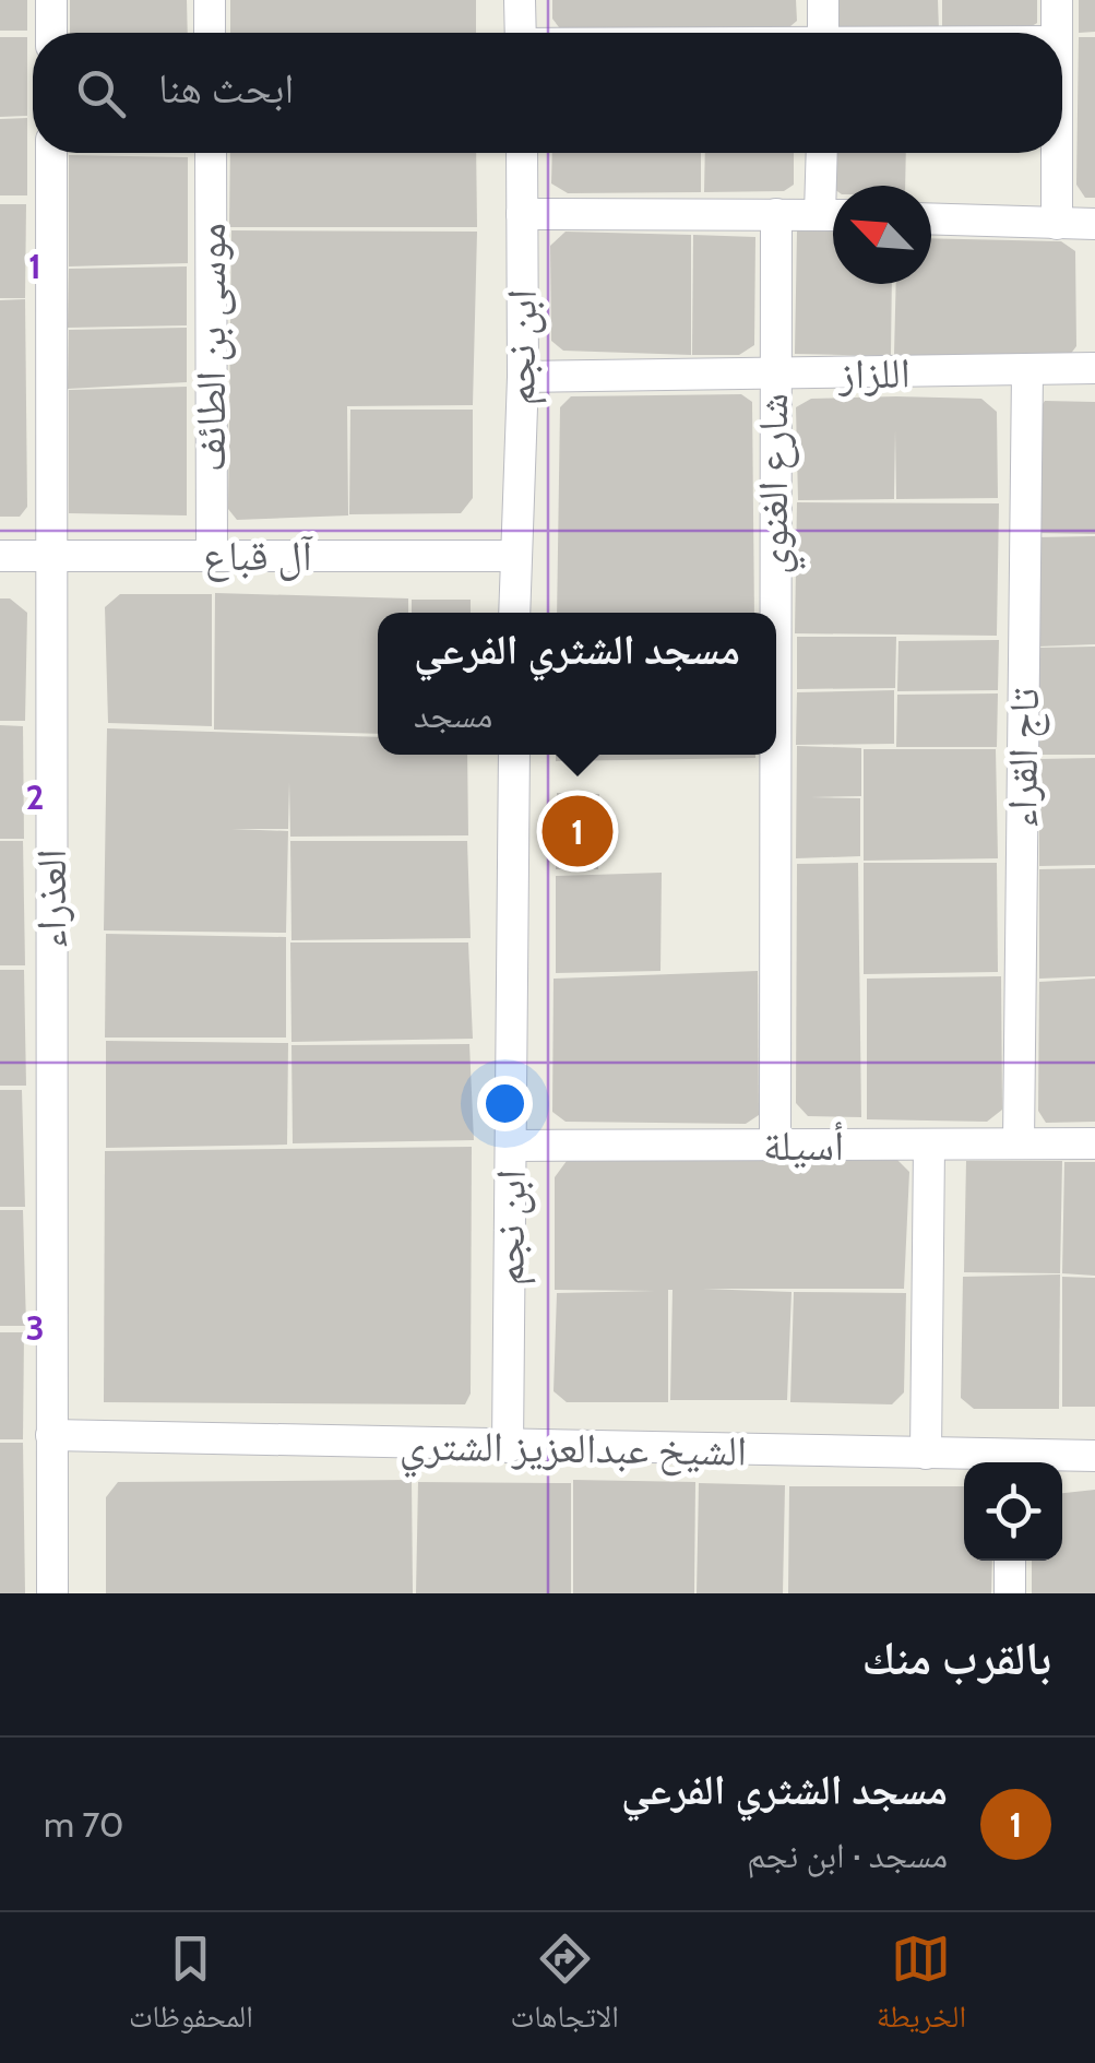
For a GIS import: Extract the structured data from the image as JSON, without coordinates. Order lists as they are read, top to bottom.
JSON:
{
  "streets": {
    "street": [
      "موسى بن الطائف",
      "ابن نجم",
      "اللزاز",
      "شارع الغنوي",
      "آل قباع",
      "تاج القراء",
      "العذراء",
      "أسيلة",
      "الشيخ عبدالعزيز الشتري"
    ]
  },
  "crossings": [
    ["موسى بن الطائف", "آل قباع"],
    ["ابن نجم", "اللزاز"],
    ["ابن نجم", "آل قباع"],
    ["ابن نجم", "أسيلة"],
    ["ابن نجم", "الشيخ عبدالعزيز الشتري"],
    ["اللزاز", "شارع الغنوي"],
    ["اللزاز", "تاج القراء"],
    ["شارع الغنوي", "أسيلة"],
    ["آل قباع", "العذراء"],
    ["تاج القراء", "أسيلة"],
    ["العذراء", "الشيخ عبدالعزيز الشتري"]
  ],
  "north": "top left",
  "page": {
    "search": "ابحث هنا",
    "popup": ["مسجد الشثري الفرعي", "مسجد"],
    "pins": "1",
    "heading": "بالقرب منك",
    "list": [
      {
        "mark": "1",
        "name": "مسجد الشثري الفرعي",
        "note": "مسجد · ابن نجم",
        "value": "70 m"
      }
    ],
    "nav": ["الخريطة", "الاتجاهات", "المحفوظات"]
  },
  "grid": {
    "rows": ["1", "2", "3"]
  }
}
